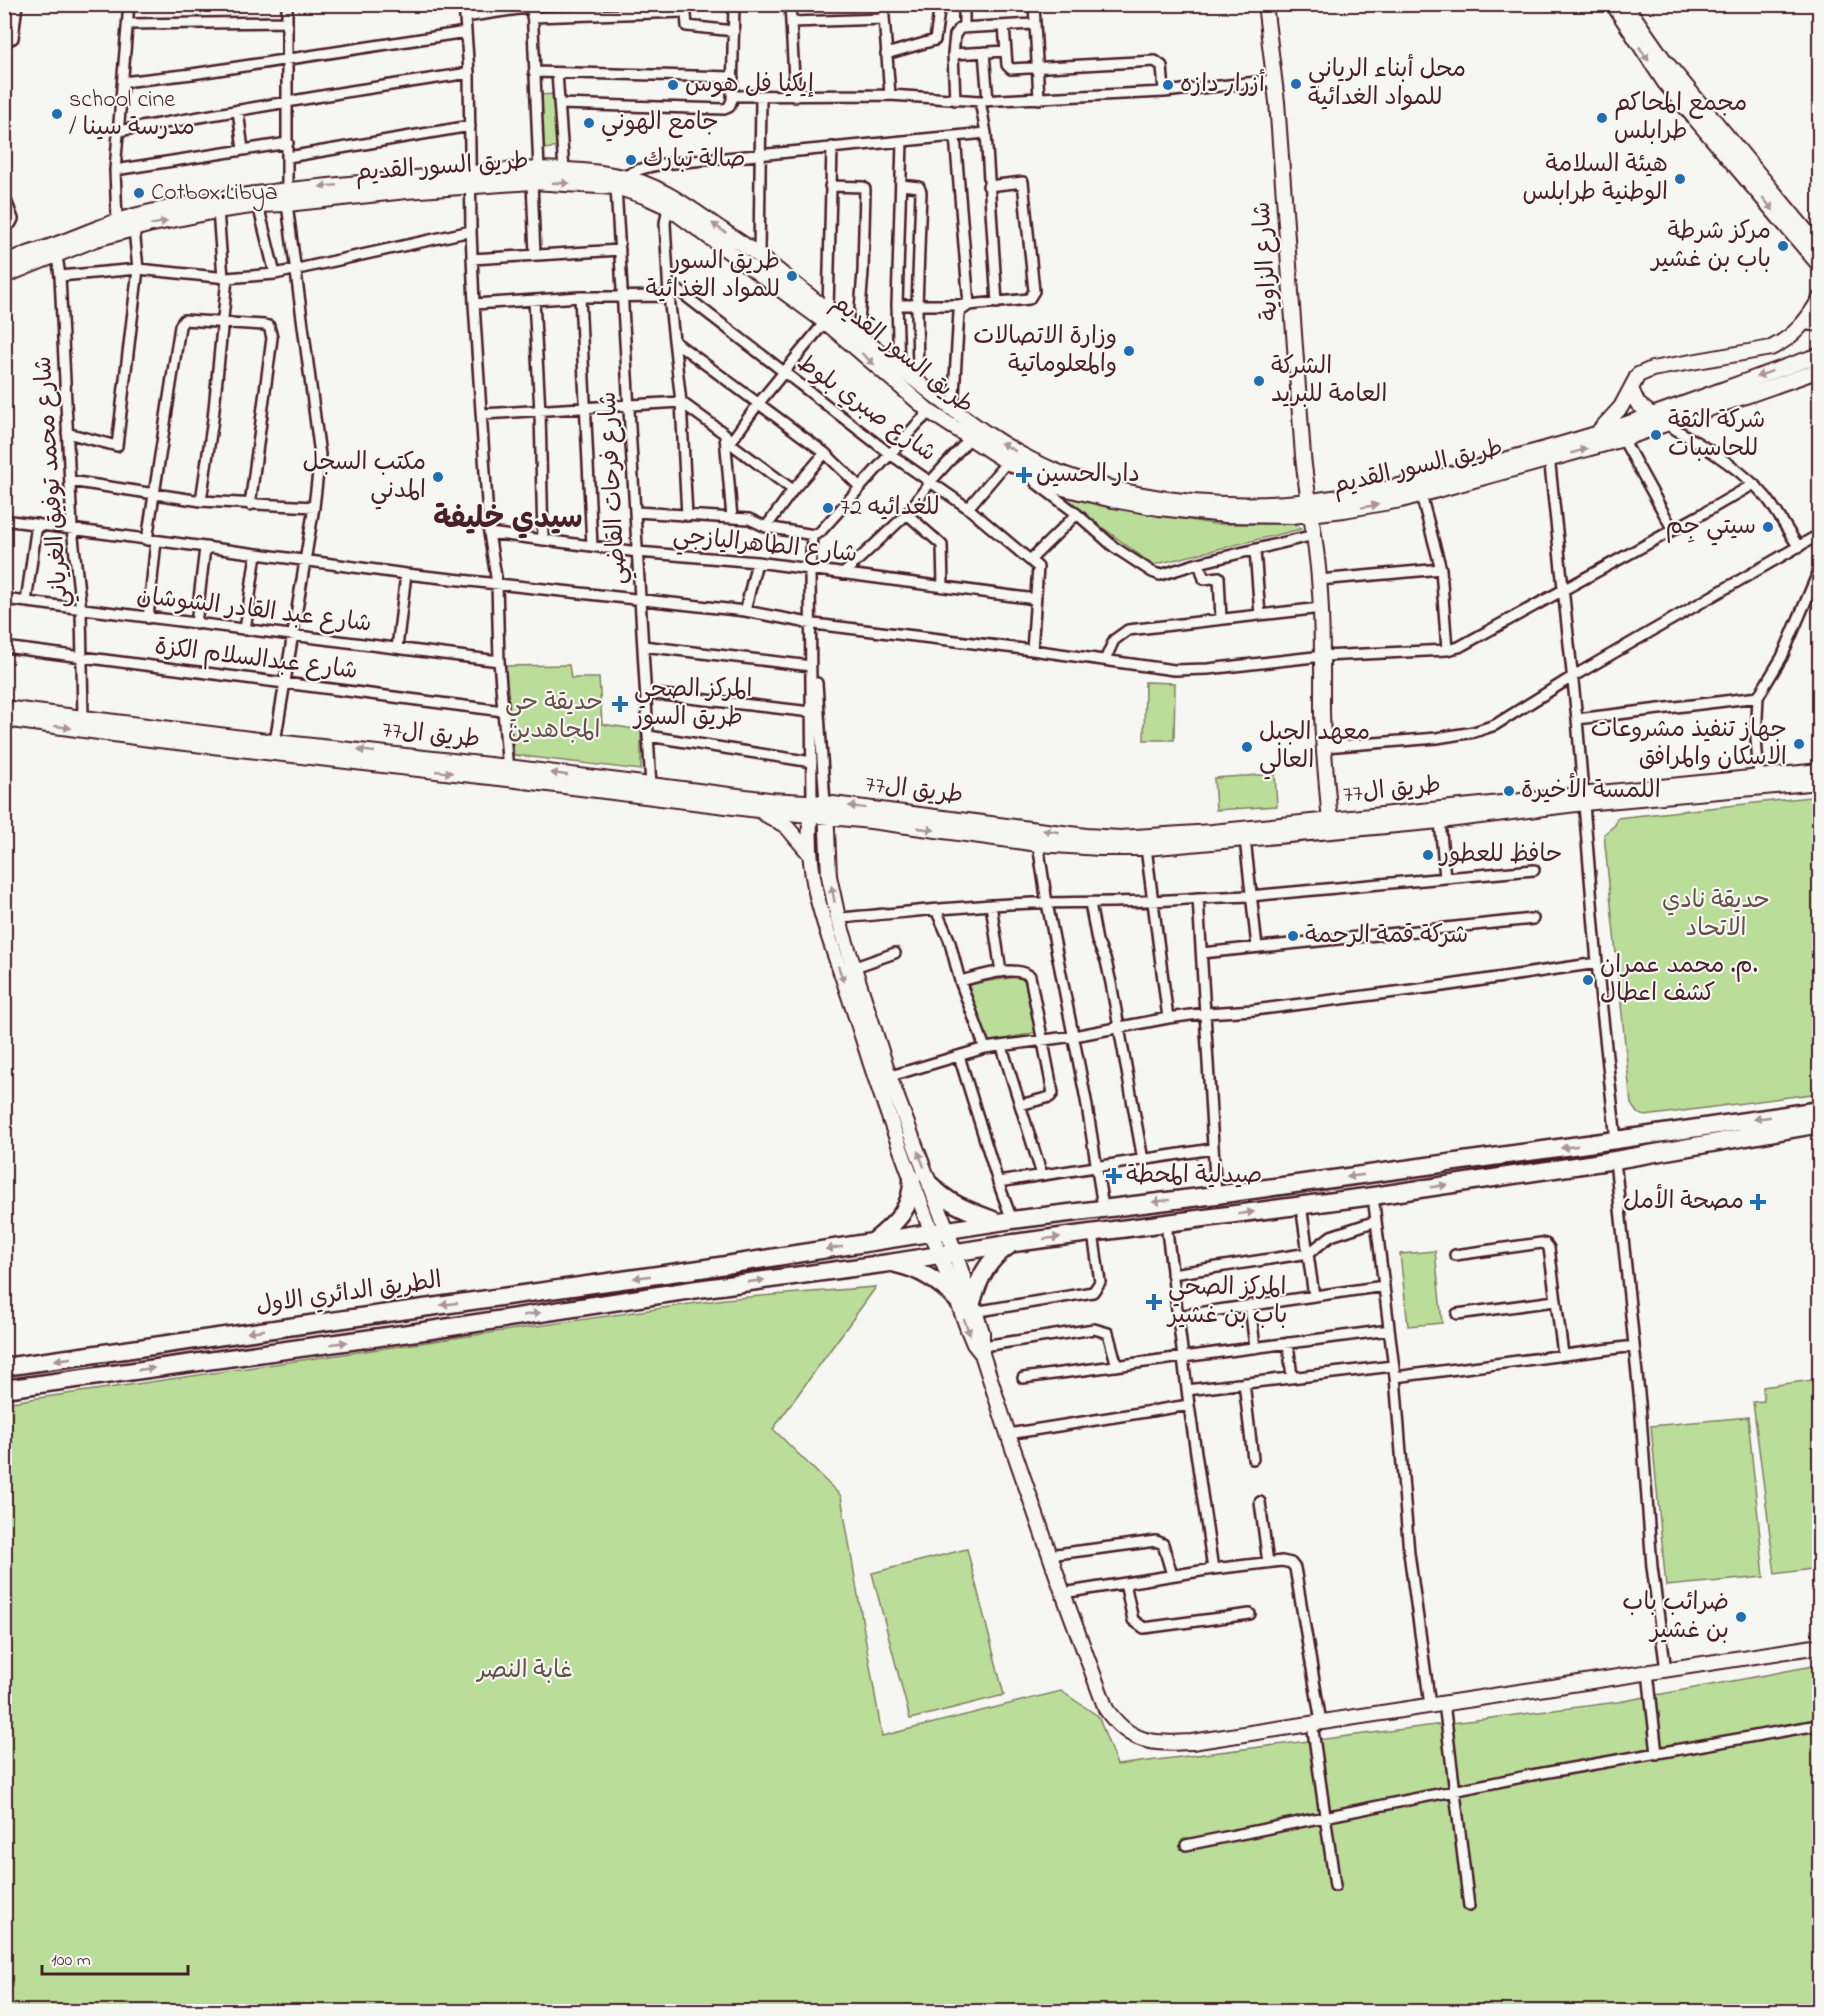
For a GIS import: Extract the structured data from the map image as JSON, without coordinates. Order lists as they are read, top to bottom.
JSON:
{
  "streets": {
    "highway": ["الطريق الدائري الاول"],
    "main road": ["طريق السور القديم", "شارع الزاوية", "طريق ال77"],
    "street": [
      "شارع صبري بلوط",
      "شارع محمد توفيق الغرياني",
      "شارع فرحات القاضي",
      "شارع الطاهراليازجي",
      "شارع عبد القادر الشوشان",
      "شارع عبدالسلام الكزة"
    ]
  },
  "crossings": [
    ["طريق السور القديم", "شارع الزاوية"],
    ["طريق السور القديم", "شارع محمد توفيق الغرياني"],
    ["طريق السور القديم", "شارع فرحات القاضي"],
    ["شارع الزاوية", "طريق ال77"],
    ["شارع صبري بلوط", "شارع الطاهراليازجي"],
    ["شارع محمد توفيق الغرياني", "شارع عبد القادر الشوشان"],
    ["شارع محمد توفيق الغرياني", "شارع عبدالسلام الكزة"],
    ["شارع محمد توفيق الغرياني", "طريق ال77"],
    ["شارع فرحات القاضي", "شارع الطاهراليازجي"],
    ["شارع فرحات القاضي", "طريق ال77"]
  ],
  "districts": ["سيدي خليفة"],
  "parks": ["حديقة حي المجاهدين", "حديقة نادي الاتحاد", "غابة النصر"],
  "places": {
    "other": [
      "محل أبناء الرياني للمواد الغدائية",
      "إيكيا فل هوس",
      "أزرار دازه",
      "school cine / مدرسة سينا",
      "مجمع المحاكم طرابلس",
      "جامع الهوني",
      "صالة تبارك",
      "هيئة السلامة الوطنية طرابلس",
      "Cotbox.Libya",
      "مركز شرطة باب بن غشير",
      "طريق السور للمواد الغذائية",
      "وزارة الاتصالات والمعلوماتية",
      "الشركة العامة للبريد",
      "شركة الثقة للحاسبات",
      "مكتب السجل المدني",
      "72 للغدائيه",
      "سيتي جِم",
      "جهاز تنفيذ مشروعات الاسكان والمرافق",
      "معهد الجبل العالي",
      "اللمسة الأخيرة",
      "حافظ للعطور",
      "شركة قمة الرحمة",
      "م. محمد عمران. كشف اعطال",
      "ضرائب باب بن غشير"
    ],
    "health": [
      "دار الحسين",
      "المركز الصحي طريق السور",
      "صيدلية المحطة",
      "مصحة الأمل",
      "المركز الصحي باب بن غشير"
    ]
  },
  "scale_bar": "100 m"
}
